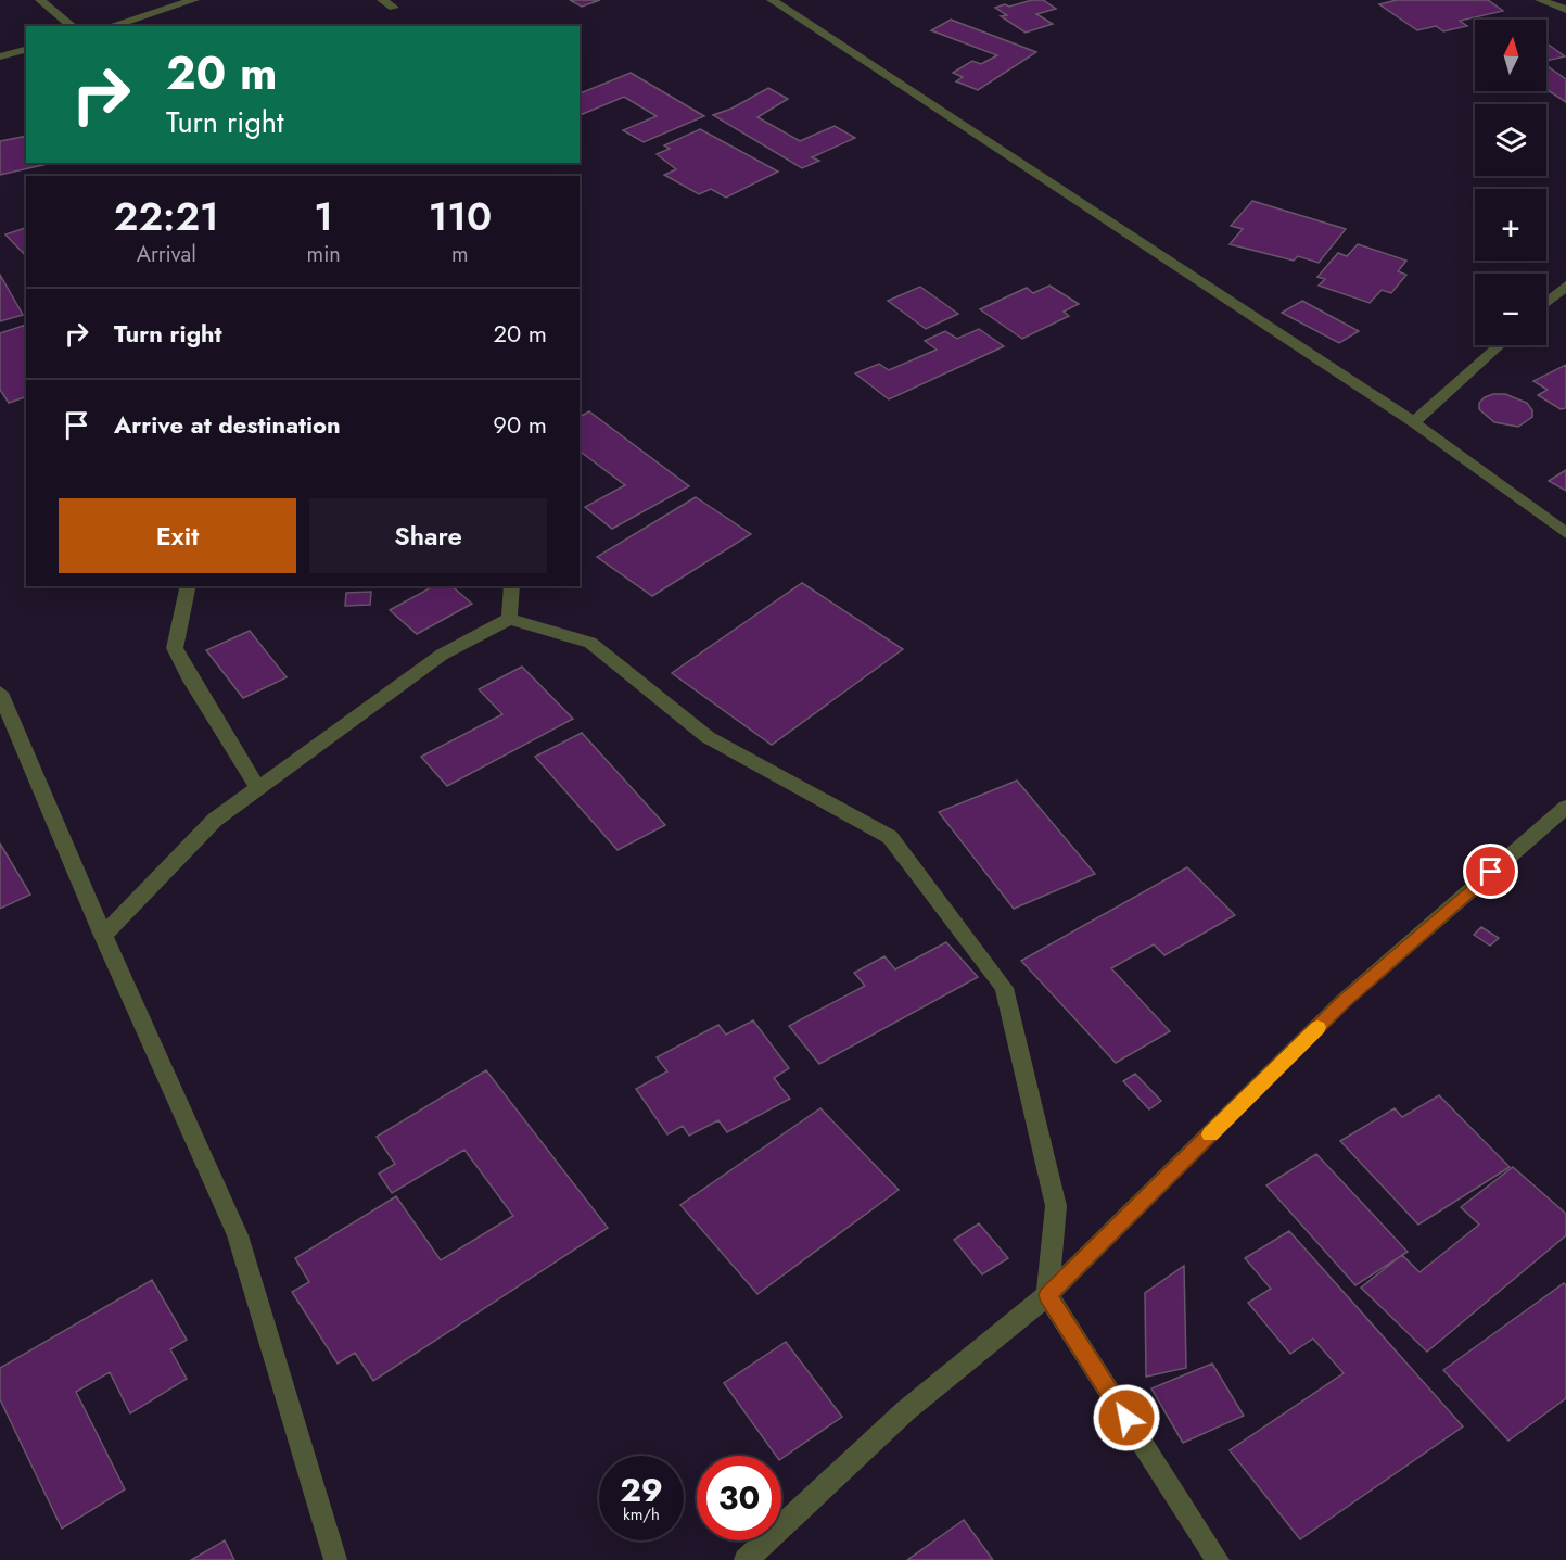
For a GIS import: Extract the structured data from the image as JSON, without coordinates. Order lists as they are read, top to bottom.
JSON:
{
  "north": "top",
  "page": {
    "map_buttons": ["+", "−"],
    "turn": ["20 m", "Turn right"],
    "eta": [
      "22:21",
      "Arrival",
      "1",
      "min",
      "110",
      "m"
    ],
    "list": [
      {
        "name": "Turn right",
        "value": "20 m"
      },
      {
        "name": "Arrive at destination",
        "value": "90 m"
      }
    ],
    "buttons": ["Exit", "Share"],
    "speed": "29 km/h",
    "limit": "30"
  }
}
